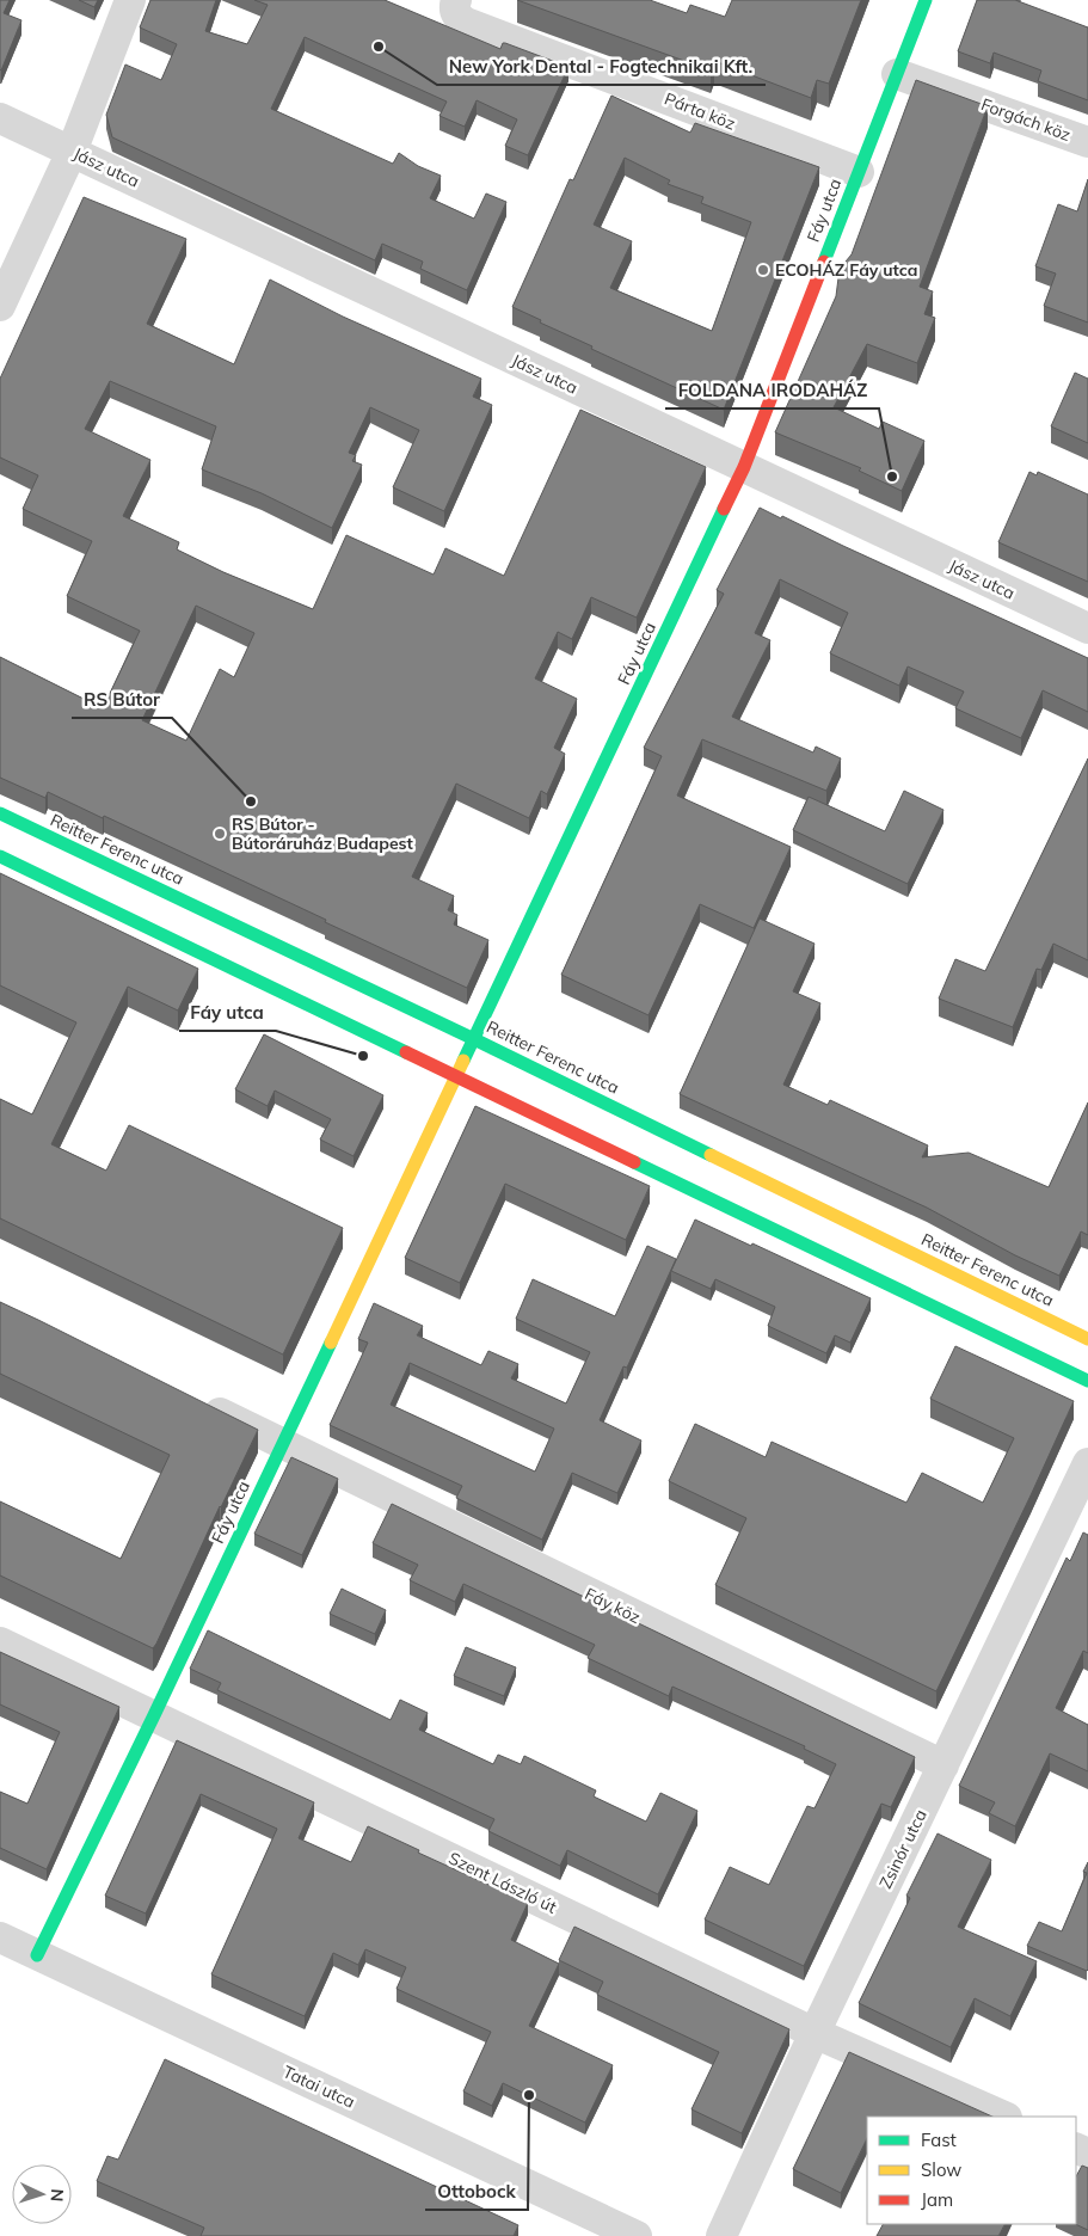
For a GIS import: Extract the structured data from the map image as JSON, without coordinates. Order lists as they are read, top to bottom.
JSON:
{
  "streets": {
    "street": [
      "Párta köz",
      "Forgách köz",
      "Jász utca",
      "Fáy utca",
      "Reitter Ferenc utca",
      "Fáy köz",
      "Zsinór utca",
      "Szent László út",
      "Tatai utca"
    ]
  },
  "crossings": [
    ["Párta köz", "Fáy utca"],
    ["Forgách köz", "Fáy utca"],
    ["Jász utca", "Fáy utca"],
    ["Fáy utca", "Reitter Ferenc utca"],
    ["Fáy utca", "Fáy köz"],
    ["Fáy utca", "Szent László út"],
    ["Fáy utca", "Tatai utca"],
    ["Fáy köz", "Zsinór utca"],
    ["Zsinór utca", "Szent László út"]
  ],
  "places": [
    "New York Dental - Fogtechnikai Kft.",
    "ECOHÁZ Fáy utca",
    "FOLDANA IRODAHÁZ",
    "RS Bútor",
    "RS Bútor - Bútoráruház Budapest",
    "Fáy utca",
    "Ottobock"
  ],
  "legend": ["Fast", "Slow", "Jam"],
  "north": "right"
}
